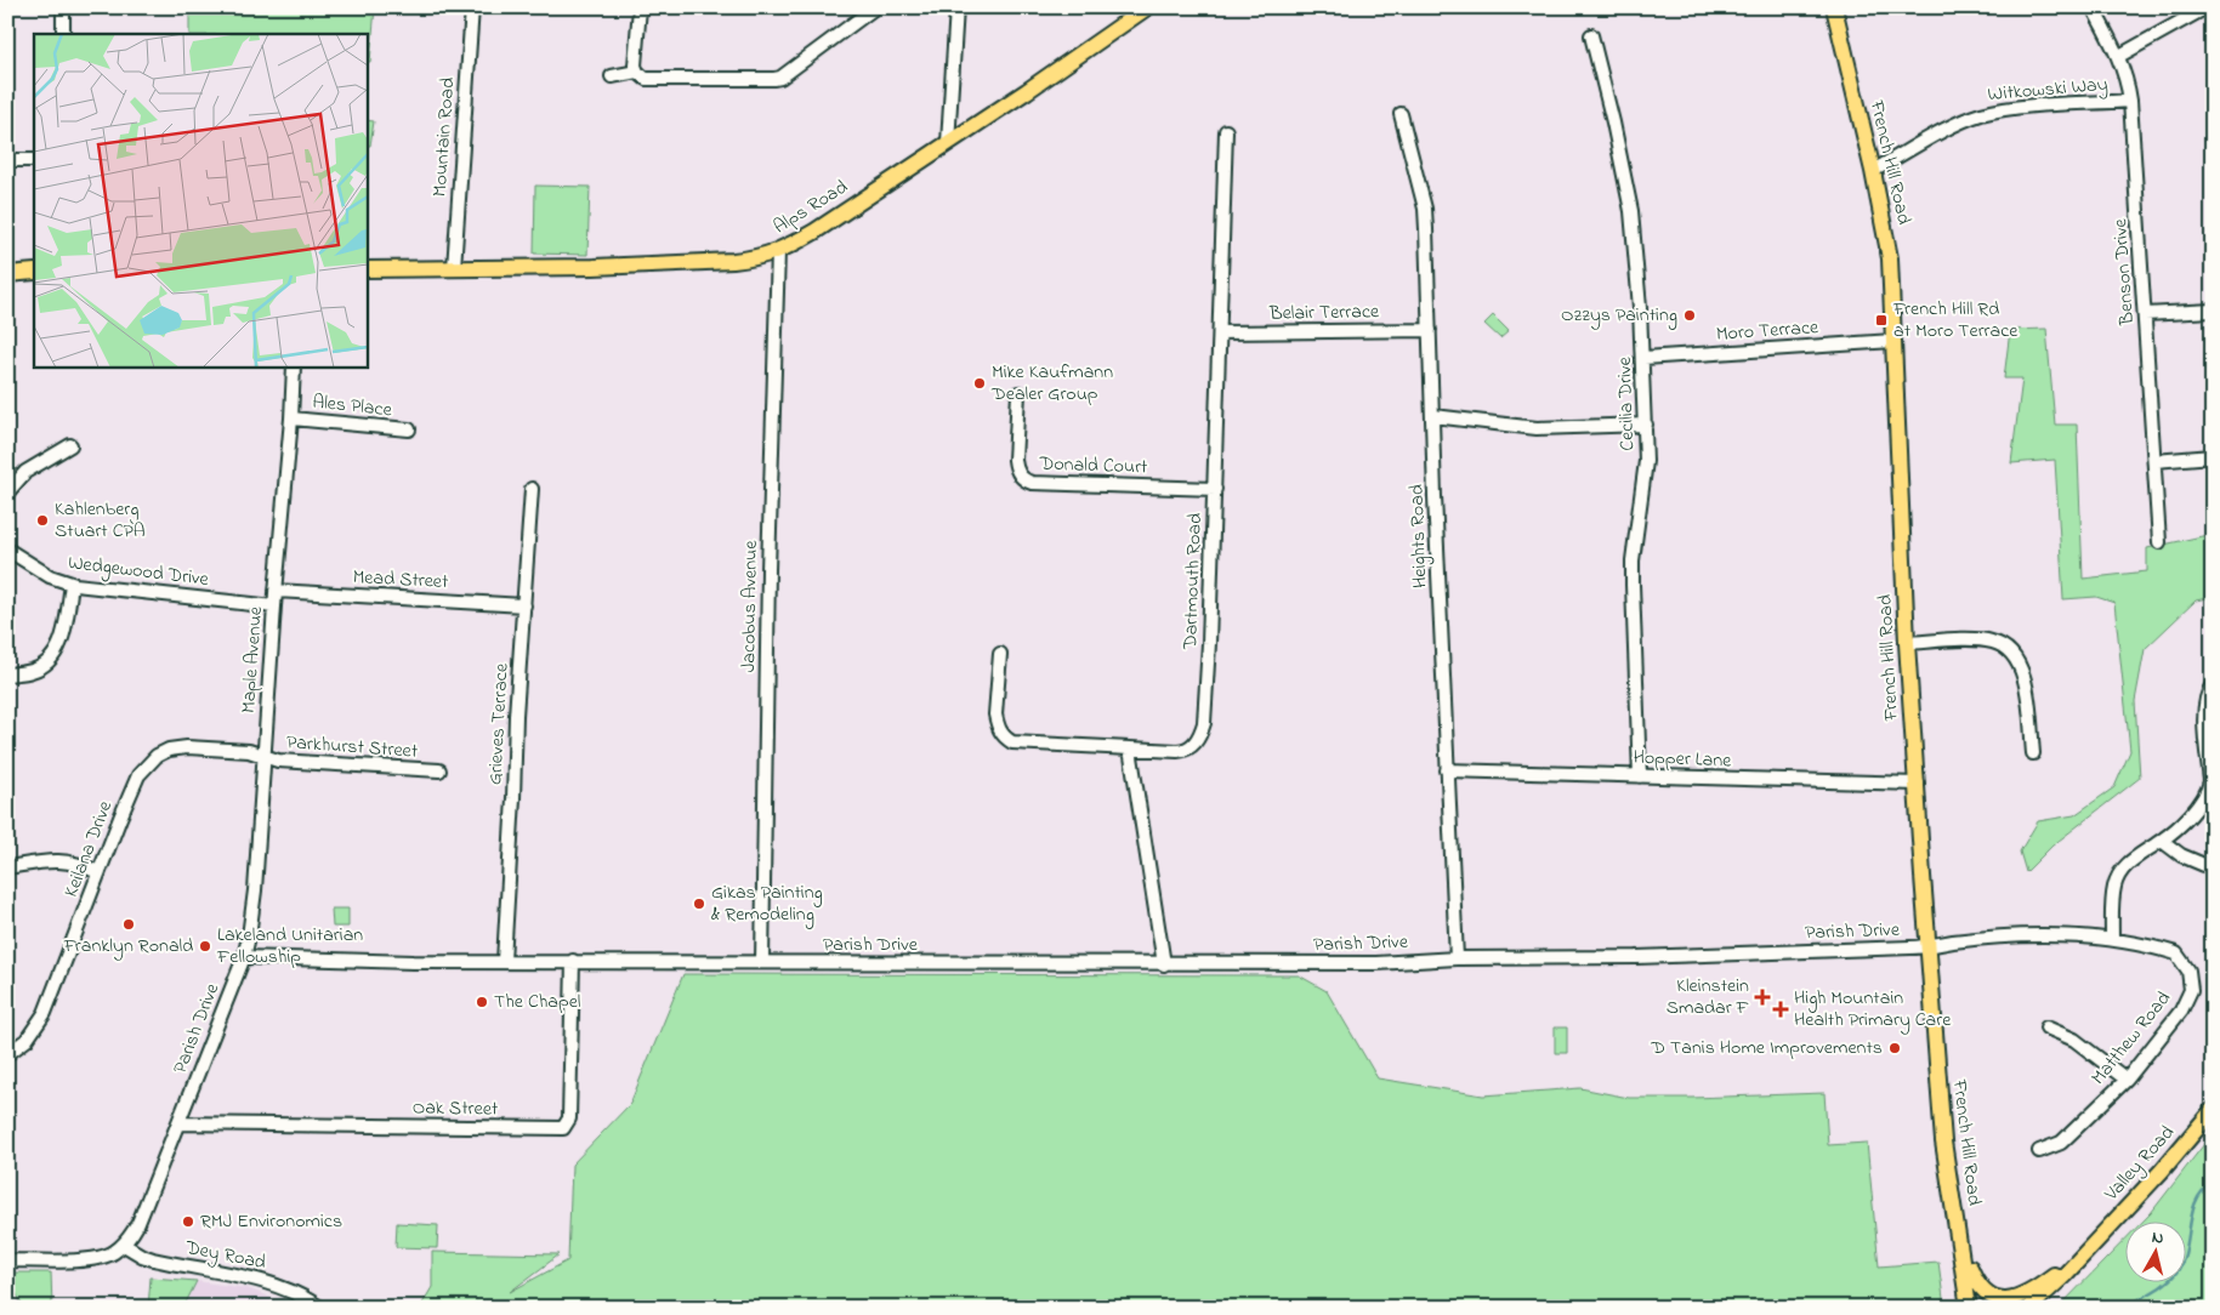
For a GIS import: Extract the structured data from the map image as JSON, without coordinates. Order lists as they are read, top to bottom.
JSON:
{
  "streets": {
    "main road": ["French Hill Road", "Alps Road", "Valley Road"],
    "street": [
      "Witkowski Way",
      "Mountain Road",
      "Benson Drive",
      "Belair Terrace",
      "Moro Terrace",
      "Cecilia Drive",
      "Ales Place",
      "Donald Court",
      "Heights Road",
      "Wedgewood Drive",
      "Mead Street",
      "Dartmouth Road",
      "Jacobus Avenue",
      "Maple Avenue",
      "Grieves Terrace",
      "Parkhurst Street",
      "Hopper Lane",
      "Keilana Drive",
      "Parish Drive",
      "Matthew Road",
      "Oak Street",
      "Dey Road"
    ]
  },
  "crossings": [
    ["Witkowski Way", "French Hill Road"],
    ["Witkowski Way", "Benson Drive"],
    ["Mountain Road", "Alps Road"],
    ["French Hill Road", "Moro Terrace"],
    ["French Hill Road", "Hopper Lane"],
    ["French Hill Road", "Parish Drive"],
    ["French Hill Road", "Matthew Road"],
    ["French Hill Road", "Valley Road"],
    ["Alps Road", "Jacobus Avenue"],
    ["Belair Terrace", "Heights Road"],
    ["Belair Terrace", "Dartmouth Road"],
    ["Moro Terrace", "Cecilia Drive"],
    ["Cecilia Drive", "Hopper Lane"],
    ["Ales Place", "Maple Avenue"],
    ["Donald Court", "Dartmouth Road"],
    ["Heights Road", "Hopper Lane"],
    ["Heights Road", "Parish Drive"],
    ["Wedgewood Drive", "Maple Avenue"],
    ["Mead Street", "Maple Avenue"],
    ["Mead Street", "Grieves Terrace"],
    ["Jacobus Avenue", "Parish Drive"],
    ["Maple Avenue", "Parkhurst Street"],
    ["Maple Avenue", "Keilana Drive"],
    ["Maple Avenue", "Parish Drive"],
    ["Grieves Terrace", "Parish Drive"],
    ["Parkhurst Street", "Keilana Drive"],
    ["Parish Drive", "Matthew Road"],
    ["Parish Drive", "Oak Street"],
    ["Parish Drive", "Dey Road"]
  ],
  "places": {
    "other": [
      "Ozzys Painting",
      "Mike Kaufmann Dealer Group",
      "Kahlenberg Stuart CPA",
      "Gikas Painting & Remodeling",
      "Franklyn Ronald",
      "Lakeland Unitarian Fellowship",
      "The Chapel",
      "D Tanis Home Improvements",
      "RMJ Environomics"
    ],
    "transit": ["French Hill Rd at Moro Terrace"],
    "health": ["Kleinstein Smadar F", "High Mountain Health Primary Care"]
  },
  "north": "top"
}
